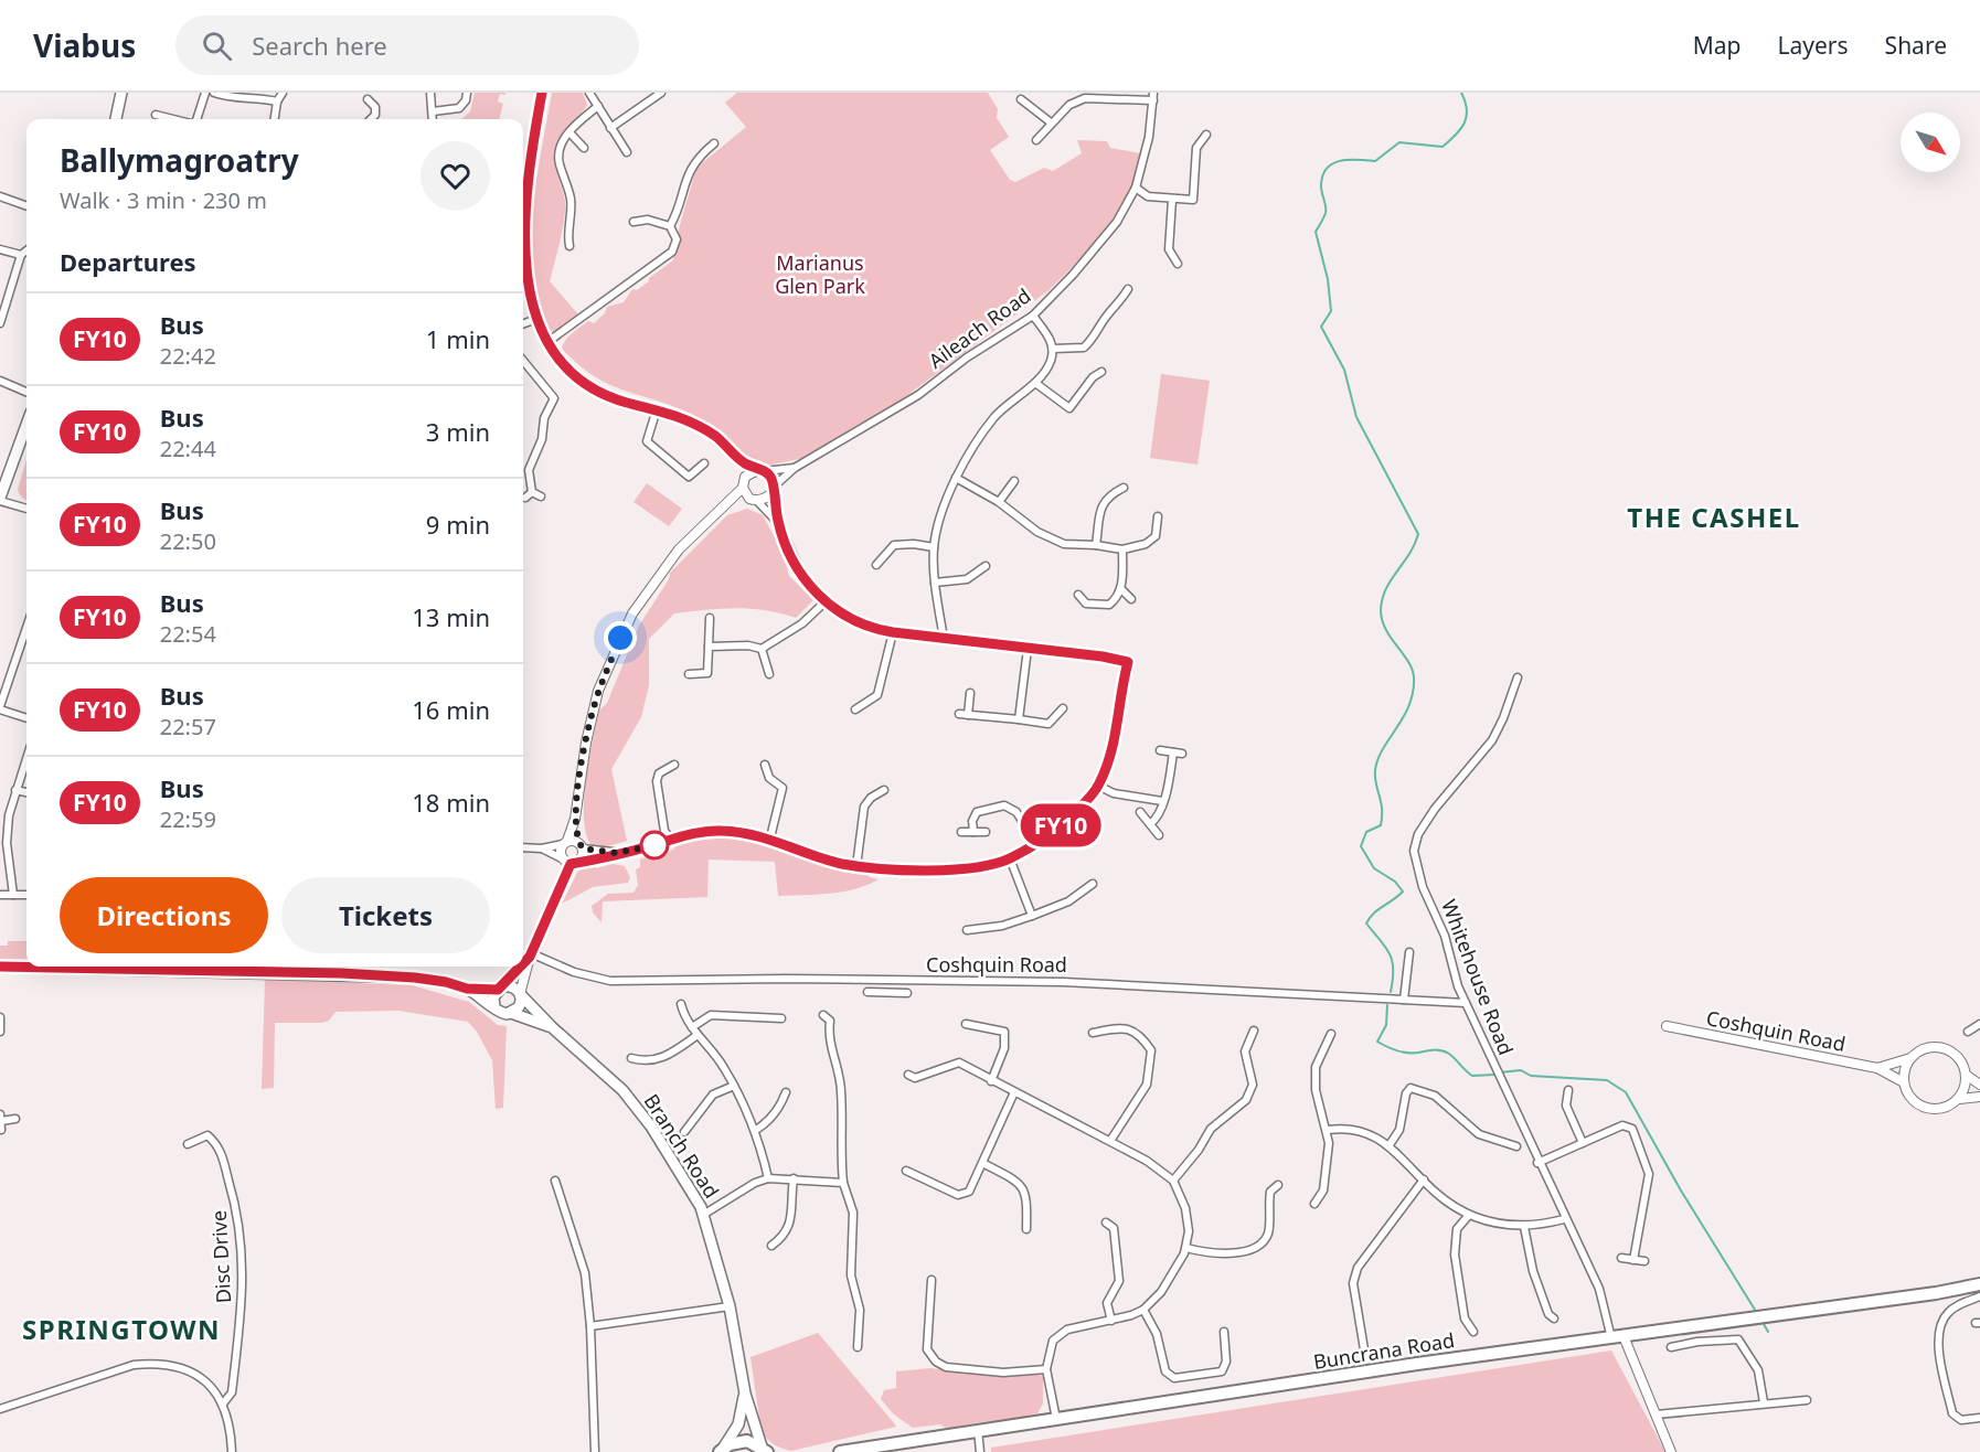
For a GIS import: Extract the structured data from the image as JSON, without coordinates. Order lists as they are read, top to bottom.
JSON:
{
  "streets": {
    "highway": ["Buncrana Road"],
    "main road": ["Branch Road"],
    "street": [
      "Aileach Road",
      "Coshquin Road",
      "Whitehouse Road",
      "Disc Drive"
    ]
  },
  "crossings": [
    ["Coshquin Road", "Whitehouse Road"],
    ["Whitehouse Road", "Buncrana Road"]
  ],
  "districts": ["THE CASHEL", "SPRINGTOWN"],
  "parks": ["Marianus Glen Park"],
  "lines": ["bus line FY10"],
  "north": "bottom right",
  "page": {
    "header": "Viabus",
    "search": "Search here",
    "nav": ["Map", "Layers", "Share"],
    "on_map": "FY10",
    "heading": [
      ["Ballymagroatry", "Walk · 3 min · 230 m"],
      "Departures"
    ],
    "list": [
      {
        "mark": "FY10",
        "name": "Bus",
        "note": "22:42",
        "value": "1 min"
      },
      {
        "mark": "FY10",
        "name": "Bus",
        "note": "22:44",
        "value": "3 min"
      },
      {
        "mark": "FY10",
        "name": "Bus",
        "note": "22:50",
        "value": "9 min"
      },
      {
        "mark": "FY10",
        "name": "Bus",
        "note": "22:54",
        "value": "13 min"
      },
      {
        "mark": "FY10",
        "name": "Bus",
        "note": "22:57",
        "value": "16 min"
      },
      {
        "mark": "FY10",
        "name": "Bus",
        "note": "22:59",
        "value": "18 min"
      }
    ],
    "buttons": ["Directions", "Tickets"]
  }
}
